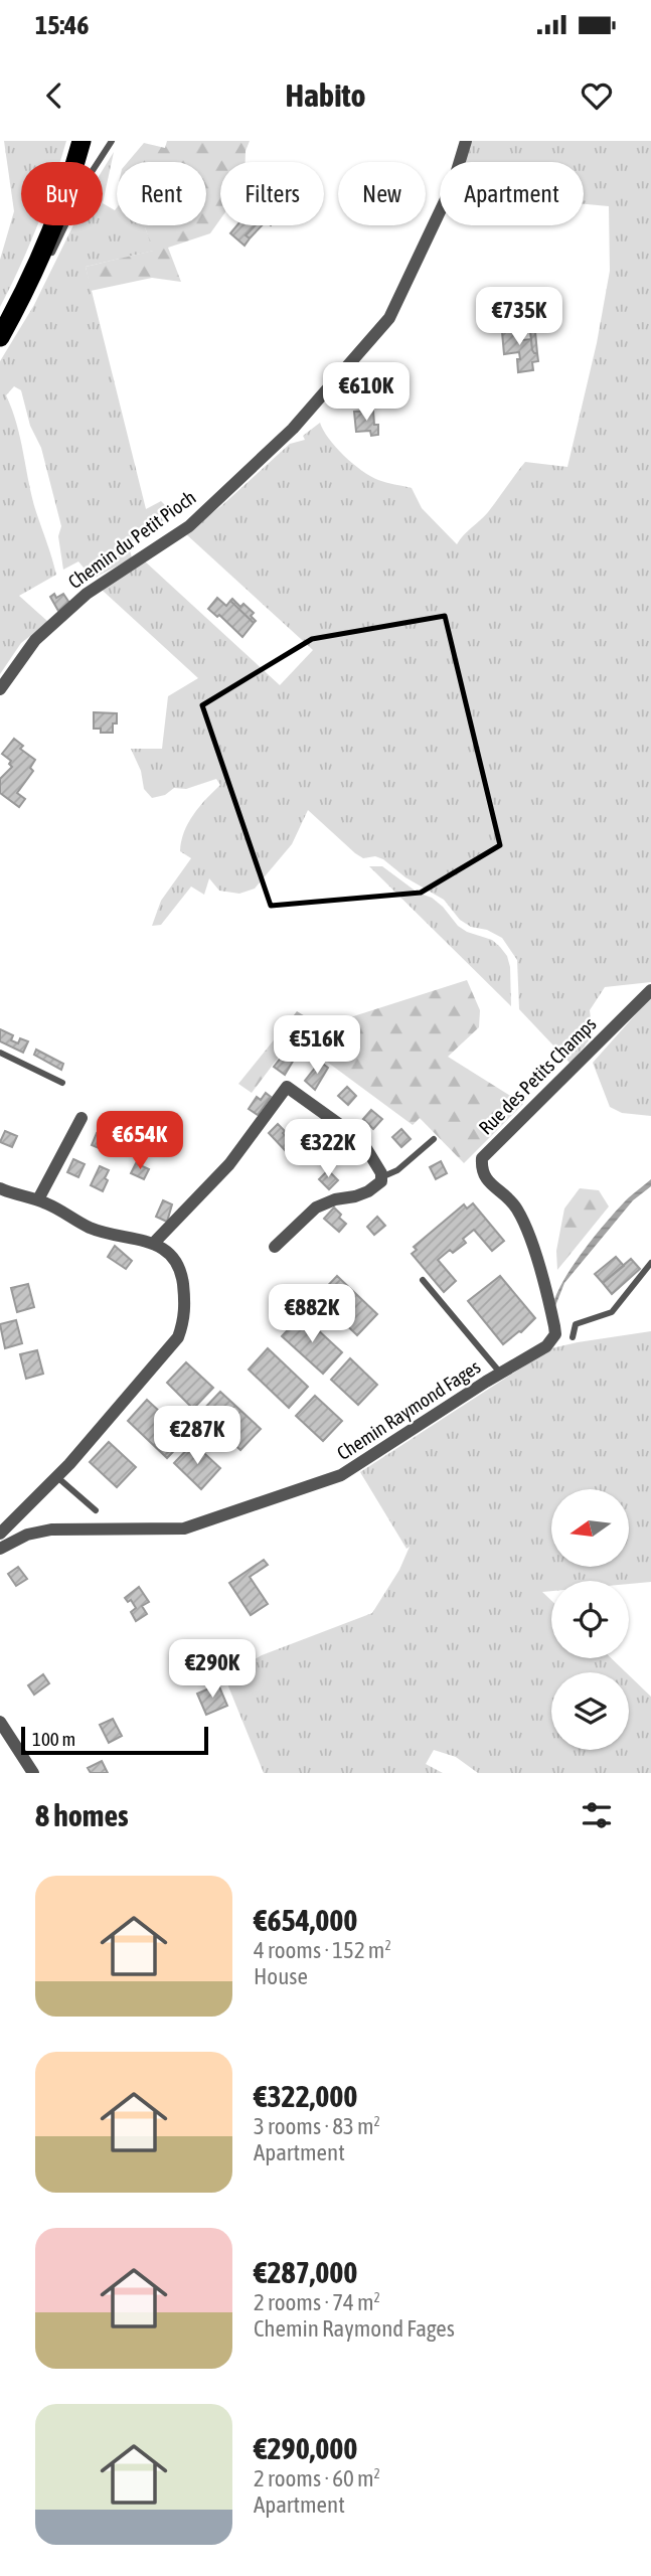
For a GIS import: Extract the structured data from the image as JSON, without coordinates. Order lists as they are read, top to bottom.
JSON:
{
  "streets": {
    "street": ["Chemin du Petit Pioch", "Rue des Petits Champs", "Chemin Raymond Fages"]
  },
  "crossings": [
    ["Rue des Petits Champs", "Chemin Raymond Fages"]
  ],
  "scale_bar": "100 m",
  "north": "left",
  "page": {
    "status": "15:46",
    "header": "Habito",
    "chip": [
      "Buy",
      "Rent",
      "Filters",
      "New",
      "Apartment"
    ],
    "price": [
      "€735K",
      "€610K",
      "€516K",
      "€654K",
      "€322K",
      "€882K",
      "€287K",
      "€290K"
    ],
    "scale": "100 m",
    "heading": "8 homes",
    "list": [
      {
        "name": "€654,000",
        "note": "4 rooms · 152 m² · House"
      },
      {
        "name": "€322,000",
        "note": "3 rooms · 83 m² · Apartment"
      },
      {
        "name": "€287,000",
        "note": "2 rooms · 74 m² · Chemin Raymond Fages"
      },
      {
        "name": "€290,000",
        "note": "2 rooms · 60 m² · Apartment"
      }
    ]
  }
}
